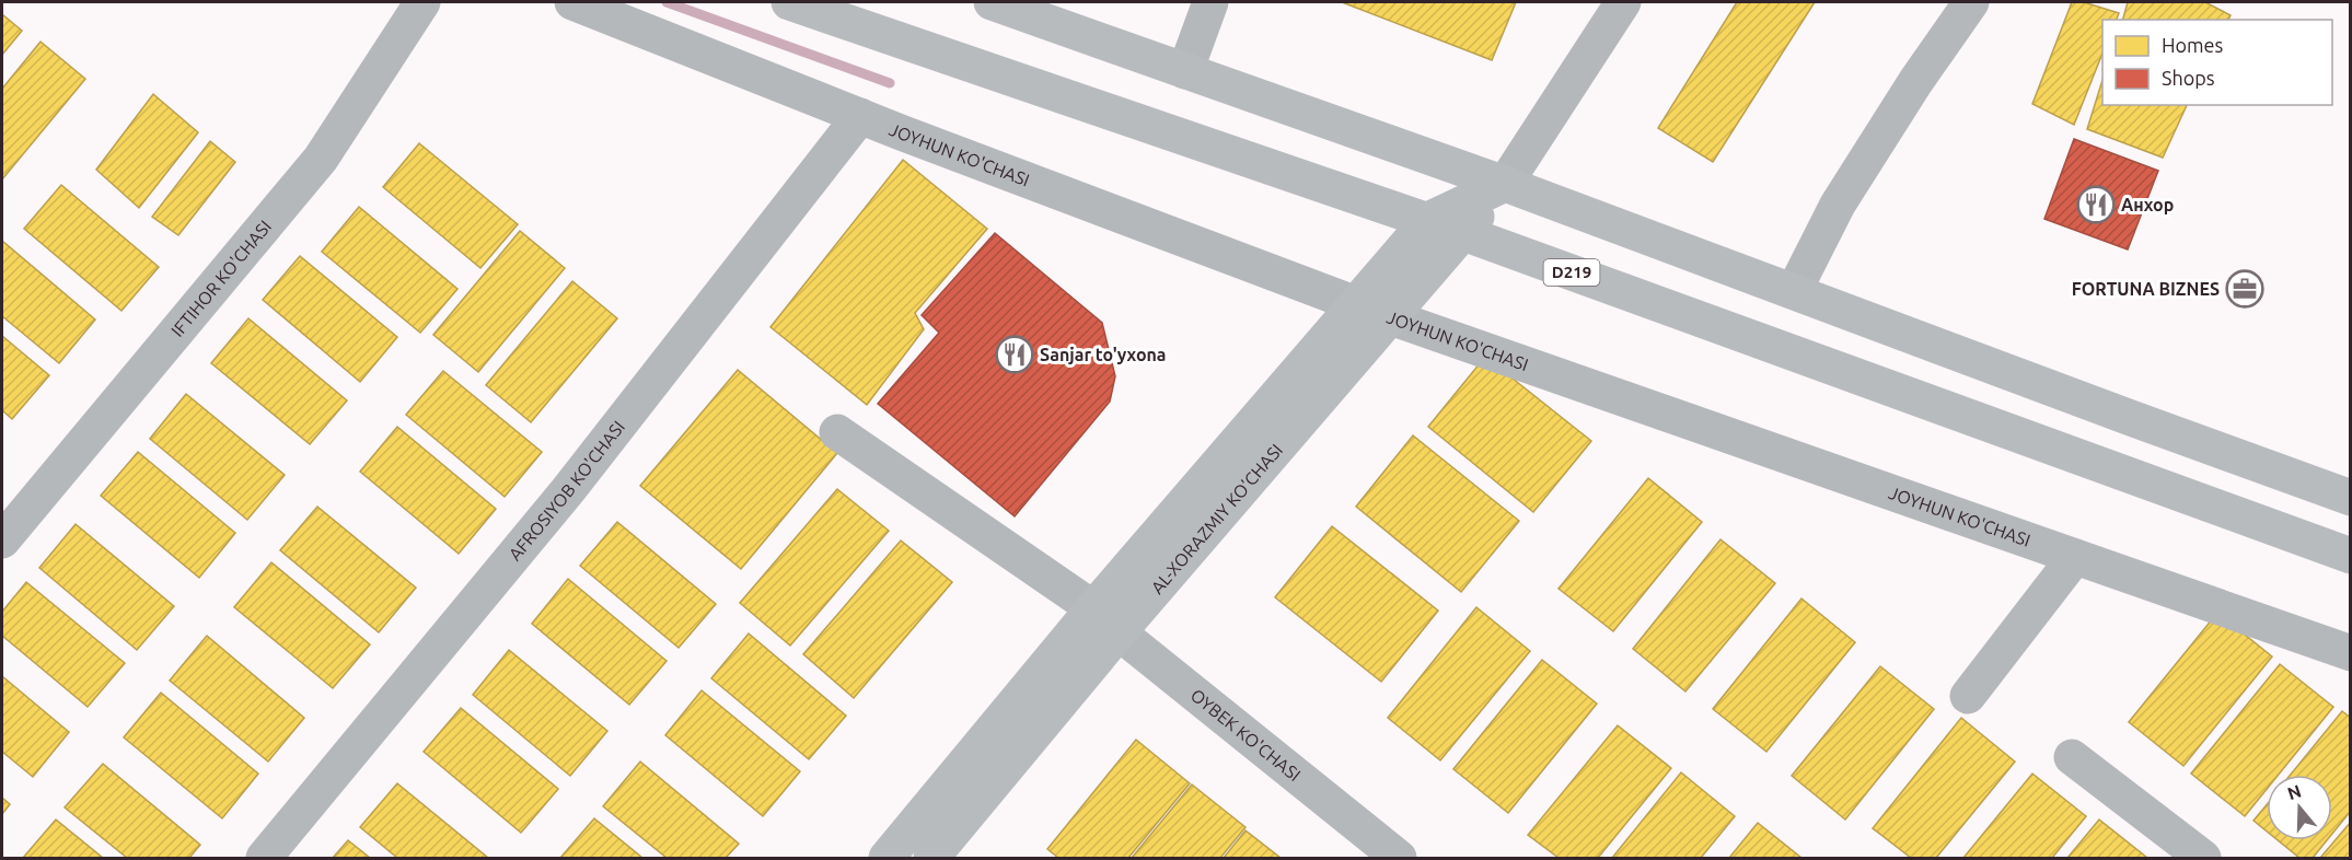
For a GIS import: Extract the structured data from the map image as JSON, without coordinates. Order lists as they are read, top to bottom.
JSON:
{
  "streets": {
    "main road": ["D219", "AL-XORAZMIY KO’CHASI"],
    "street": [
      "JOYHUN KO'CHASI",
      "IFTIHOR KO'CHASI",
      "AFROSIYOB KO'CHASI",
      "OYBEK KO'CHASI"
    ]
  },
  "crossings": [
    ["JOYHUN KO'CHASI", "AFROSIYOB KO'CHASI"],
    ["JOYHUN KO'CHASI", "AL-XORAZMIY KO’CHASI"],
    ["D219", "AL-XORAZMIY KO’CHASI"],
    ["AL-XORAZMIY KO’CHASI", "OYBEK KO'CHASI"]
  ],
  "places": {
    "restaurant": ["Анхор", "Sanjar to'yxona"],
    "office": ["FORTUNA BIZNES"]
  },
  "legend": ["Homes", "Shops"],
  "north": "top"
}
